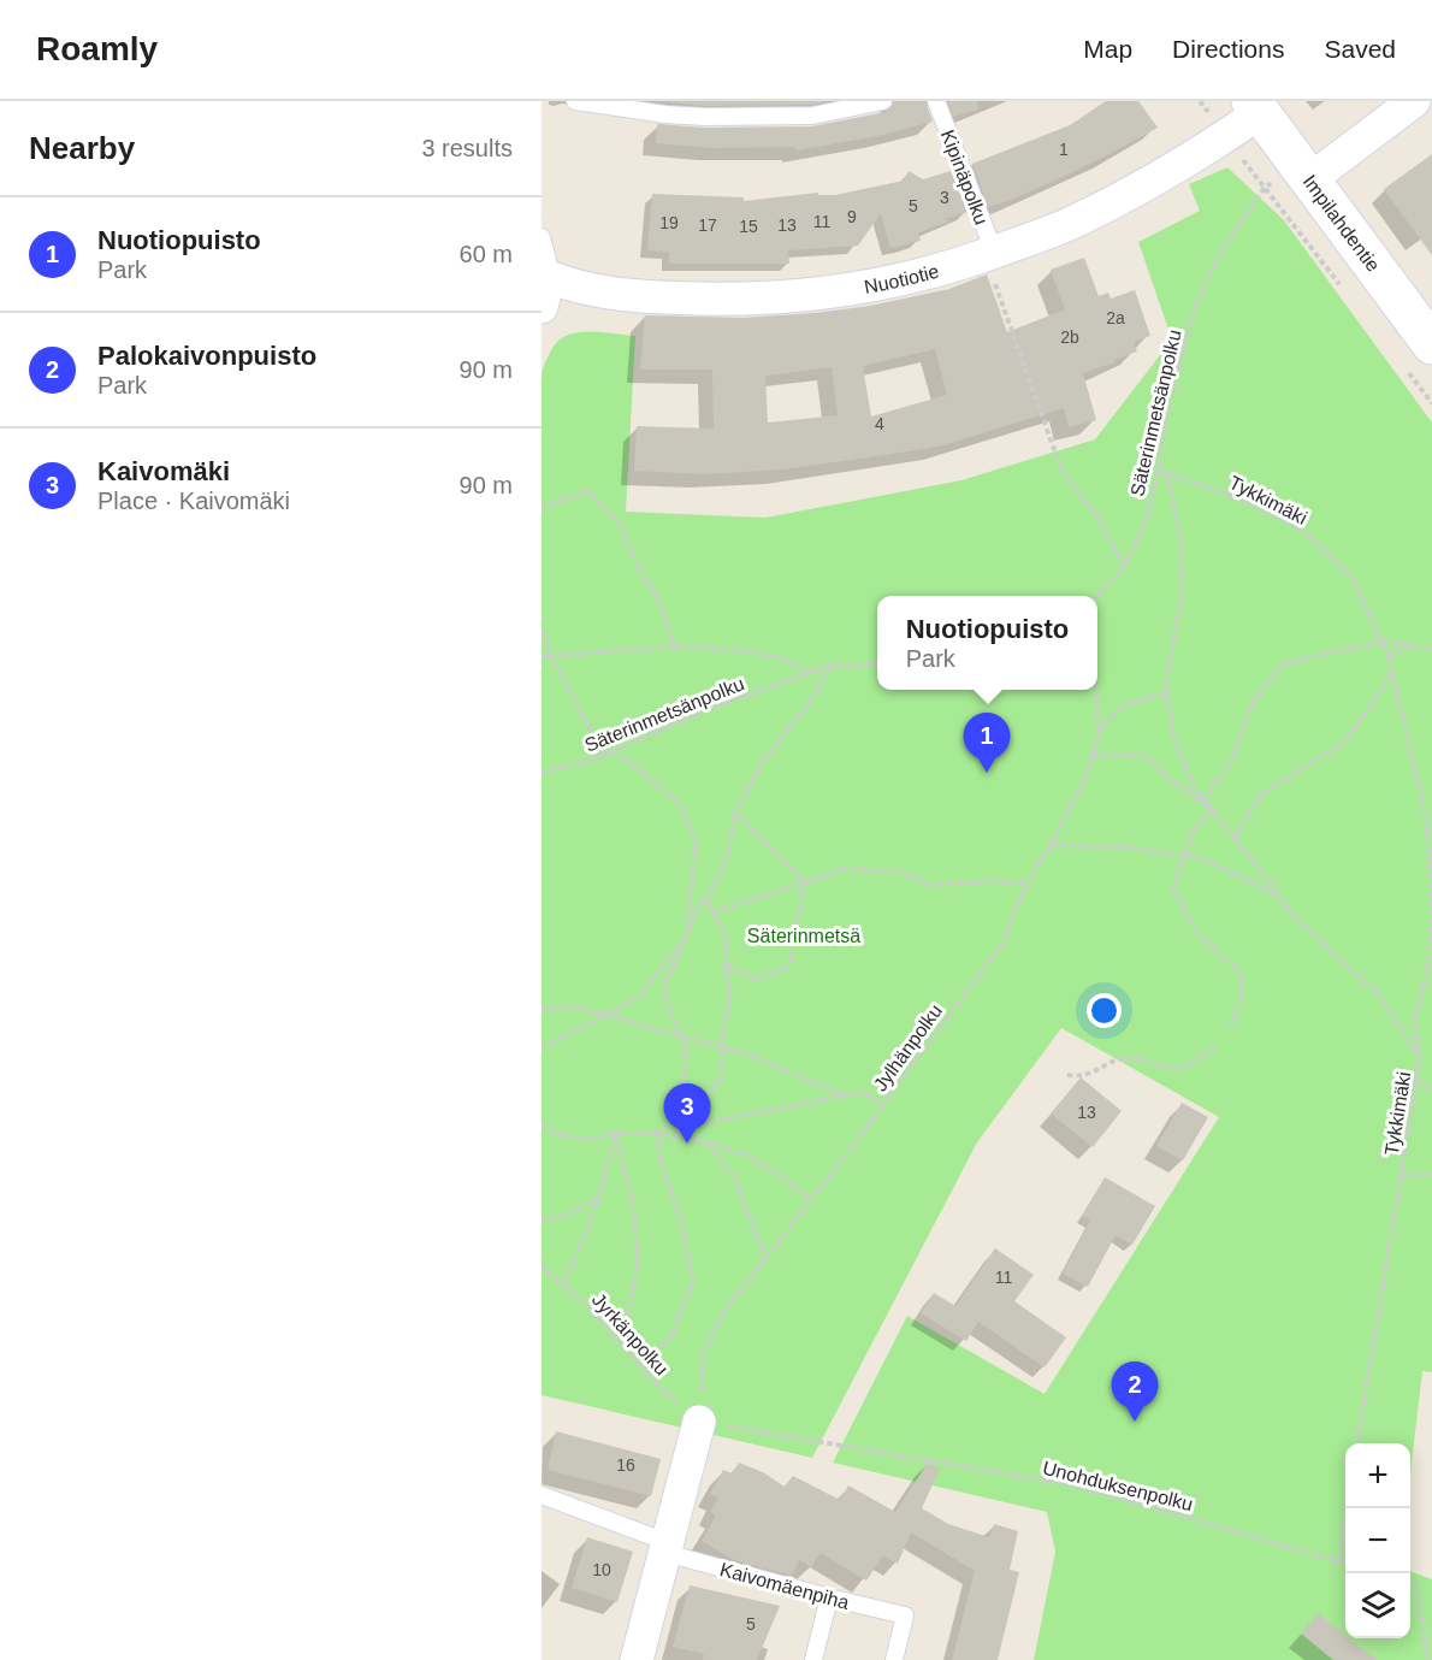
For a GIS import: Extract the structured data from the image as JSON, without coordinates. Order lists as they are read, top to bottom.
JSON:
{
  "streets": {
    "street": ["Impilahdentie", "Nuotiotie"],
    "lane": ["Kipinäpolku", "Kaivomäenpiha"],
    "path": [
      "Säterinmetsänpolku",
      "Tykkimäki",
      "Jylhänpolku",
      "Jyrkänpolku",
      "Unohduksenpolku"
    ]
  },
  "crossings": [
    ["Kipinäpolku", "Nuotiotie"],
    ["Impilahdentie", "Nuotiotie"],
    ["Säterinmetsänpolku", "Tykkimäki"],
    ["Jylhänpolku", "Jyrkänpolku"],
    ["Jylhänpolku", "Unohduksenpolku"],
    ["Jyrkänpolku", "Unohduksenpolku"]
  ],
  "parks": ["Säterinmetsä"],
  "house_numbers": [
    "1",
    "3",
    "5",
    "9",
    "11",
    "19",
    "17",
    "13",
    "15",
    "2a",
    "2b",
    "4",
    "13",
    "11",
    "16",
    "10",
    "5"
  ],
  "page": {
    "header": "Roamly",
    "nav": ["Map", "Directions", "Saved"],
    "heading": ["Nearby", "3 results"],
    "list": [
      {
        "mark": "1",
        "name": "Nuotiopuisto",
        "note": "Park",
        "value": "60 m"
      },
      {
        "mark": "2",
        "name": "Palokaivonpuisto",
        "note": "Park",
        "value": "90 m"
      },
      {
        "mark": "3",
        "name": "Kaivomäki",
        "note": "Place · Kaivomäki",
        "value": "90 m"
      }
    ],
    "popup": ["Nuotiopuisto", "Park"],
    "pins": ["1", "3", "2"],
    "map_buttons": ["+", "−"]
  }
}
